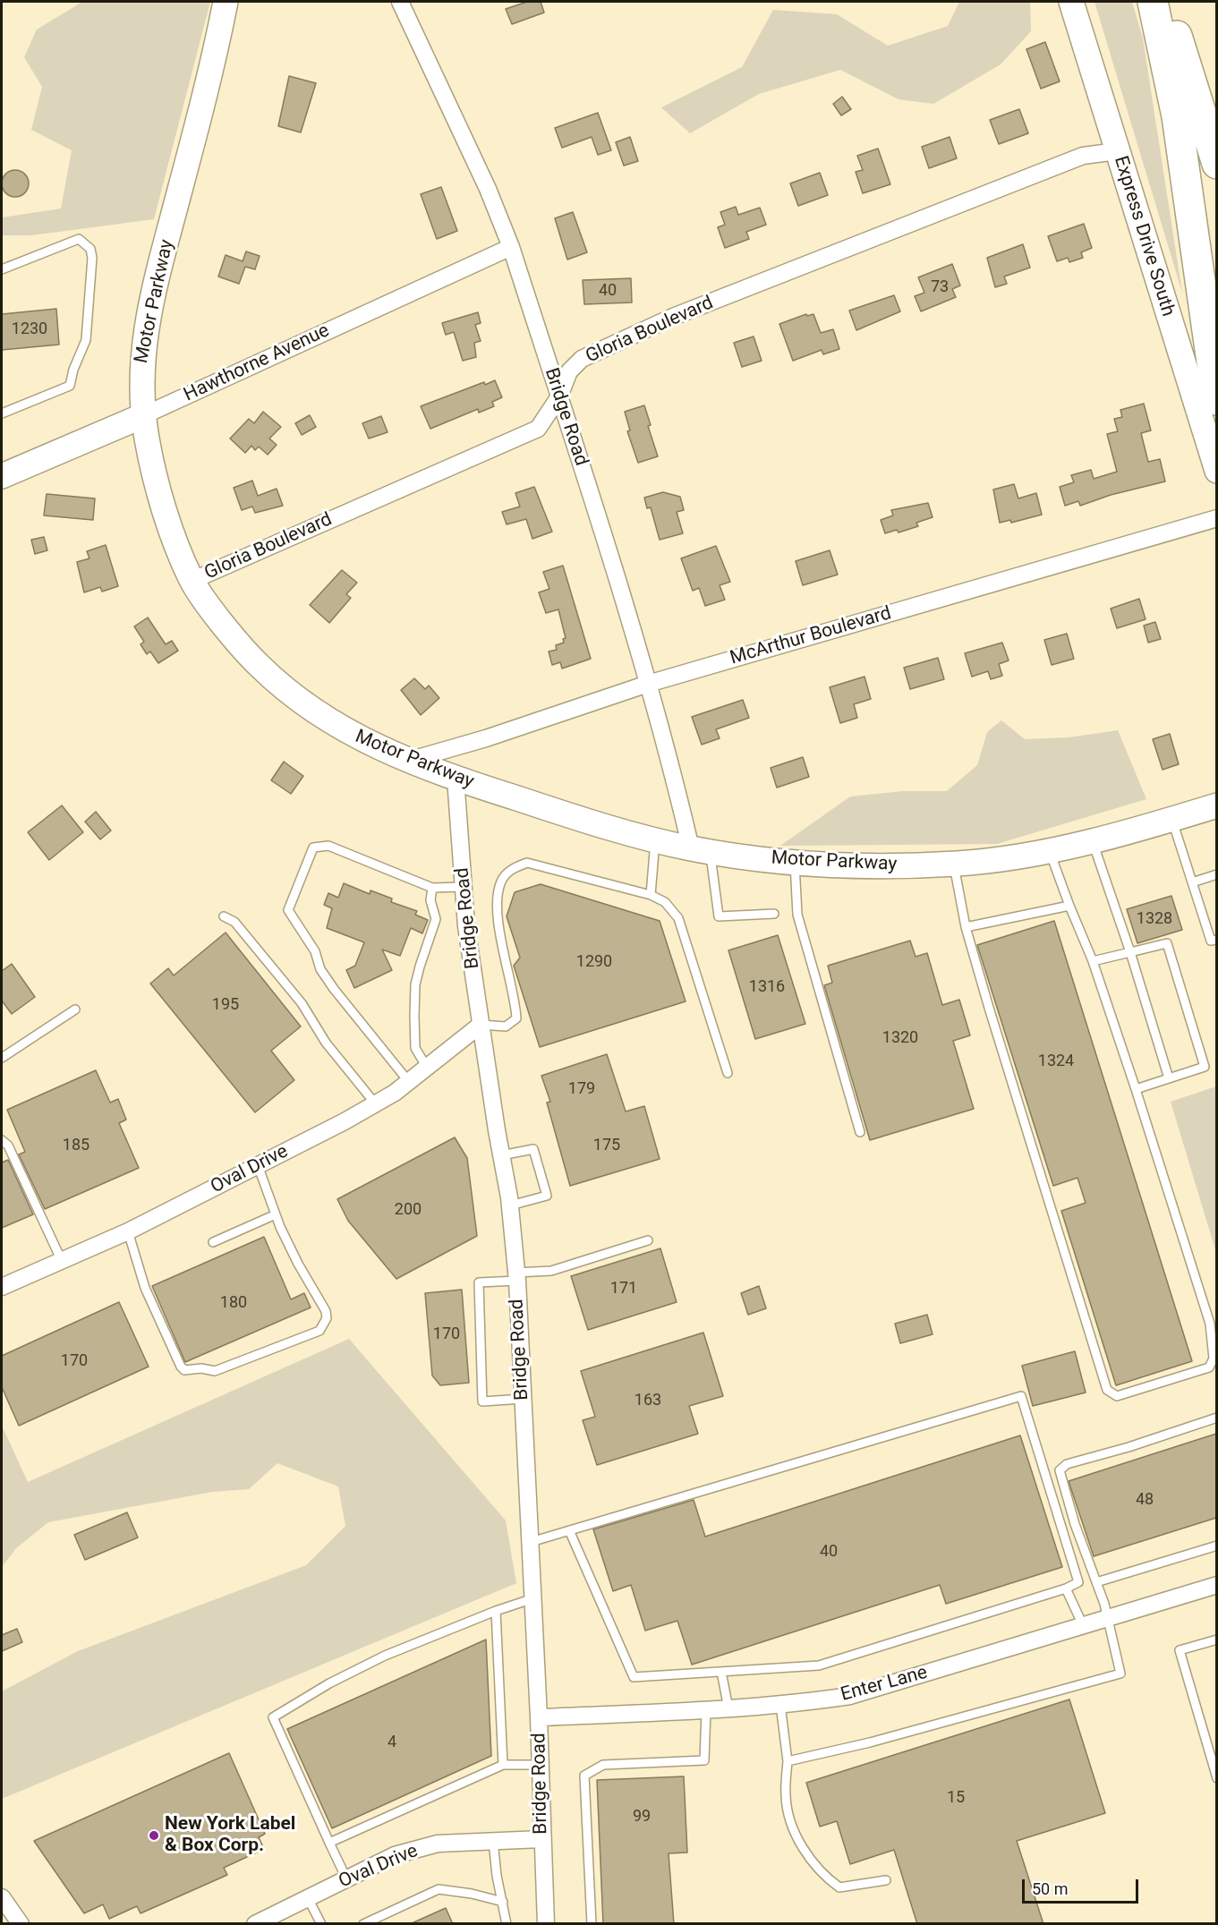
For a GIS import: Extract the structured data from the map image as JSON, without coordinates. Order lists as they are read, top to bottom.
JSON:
{
  "streets": {
    "main road": ["Express Drive South", "Motor Parkway", "Hawthorne Avenue"],
    "street": [
      "Gloria Boulevard",
      "Bridge Road",
      "McArthur Boulevard",
      "Oval Drive",
      "Enter Lane"
    ]
  },
  "crossings": [
    ["Express Drive South", "Gloria Boulevard"],
    ["Motor Parkway", "Gloria Boulevard"],
    ["Motor Parkway", "Hawthorne Avenue"],
    ["Motor Parkway", "Bridge Road"],
    ["Motor Parkway", "McArthur Boulevard"],
    ["Gloria Boulevard", "Bridge Road"],
    ["Hawthorne Avenue", "Bridge Road"],
    ["Bridge Road", "McArthur Boulevard"],
    ["Bridge Road", "Oval Drive"],
    ["Bridge Road", "Enter Lane"]
  ],
  "places": ["New York Label & Box Corp."],
  "house_numbers": [
    "73",
    "40",
    "1230",
    "1328",
    "1290",
    "1316",
    "195",
    "1320",
    "1324",
    "179",
    "185",
    "175",
    "200",
    "171",
    "180",
    "170",
    "170",
    "163",
    "48",
    "40",
    "4",
    "15",
    "99"
  ],
  "scale_bar": "50 m"
}
